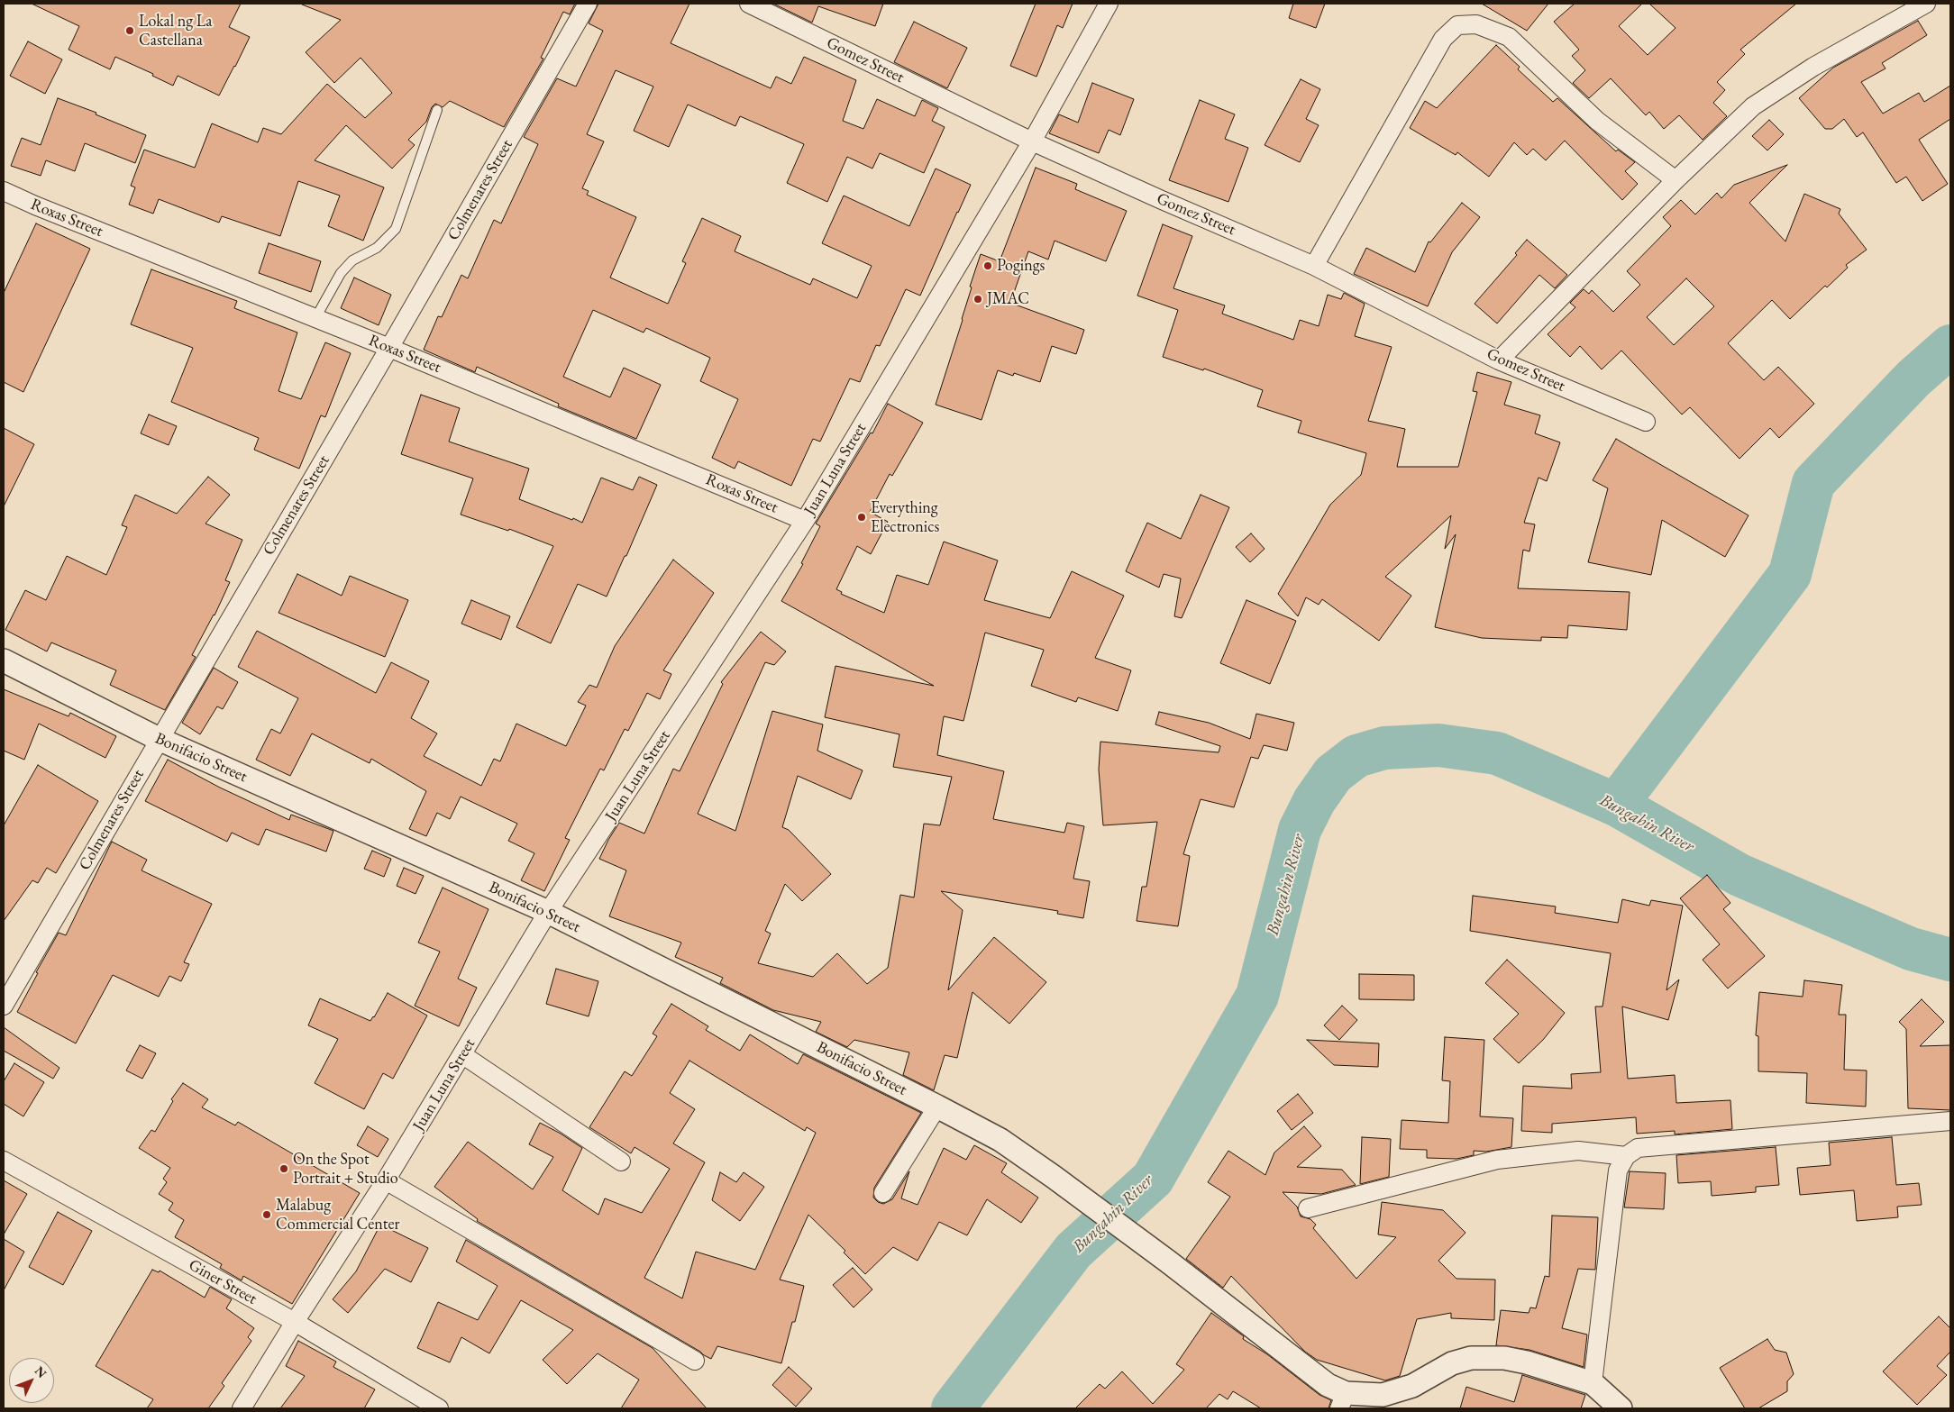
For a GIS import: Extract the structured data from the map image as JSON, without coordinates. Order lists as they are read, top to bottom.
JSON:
{
  "streets": {
    "street": [
      "Gomez Street",
      "Colmenares Street",
      "Roxas Street",
      "Juan Luna Street",
      "Bonifacio Street",
      "Giner Street"
    ]
  },
  "crossings": [
    ["Gomez Street", "Juan Luna Street"],
    ["Colmenares Street", "Roxas Street"],
    ["Colmenares Street", "Bonifacio Street"],
    ["Roxas Street", "Juan Luna Street"],
    ["Juan Luna Street", "Bonifacio Street"],
    ["Juan Luna Street", "Giner Street"]
  ],
  "water": ["Bungahin River"],
  "places": [
    "Lokal ng La Castellana",
    "Pogings",
    "JMAC",
    "Everything Electronics",
    "On the Spot Portrait + Studio",
    "Malabug Commercial Center"
  ],
  "north": "top right"
}
